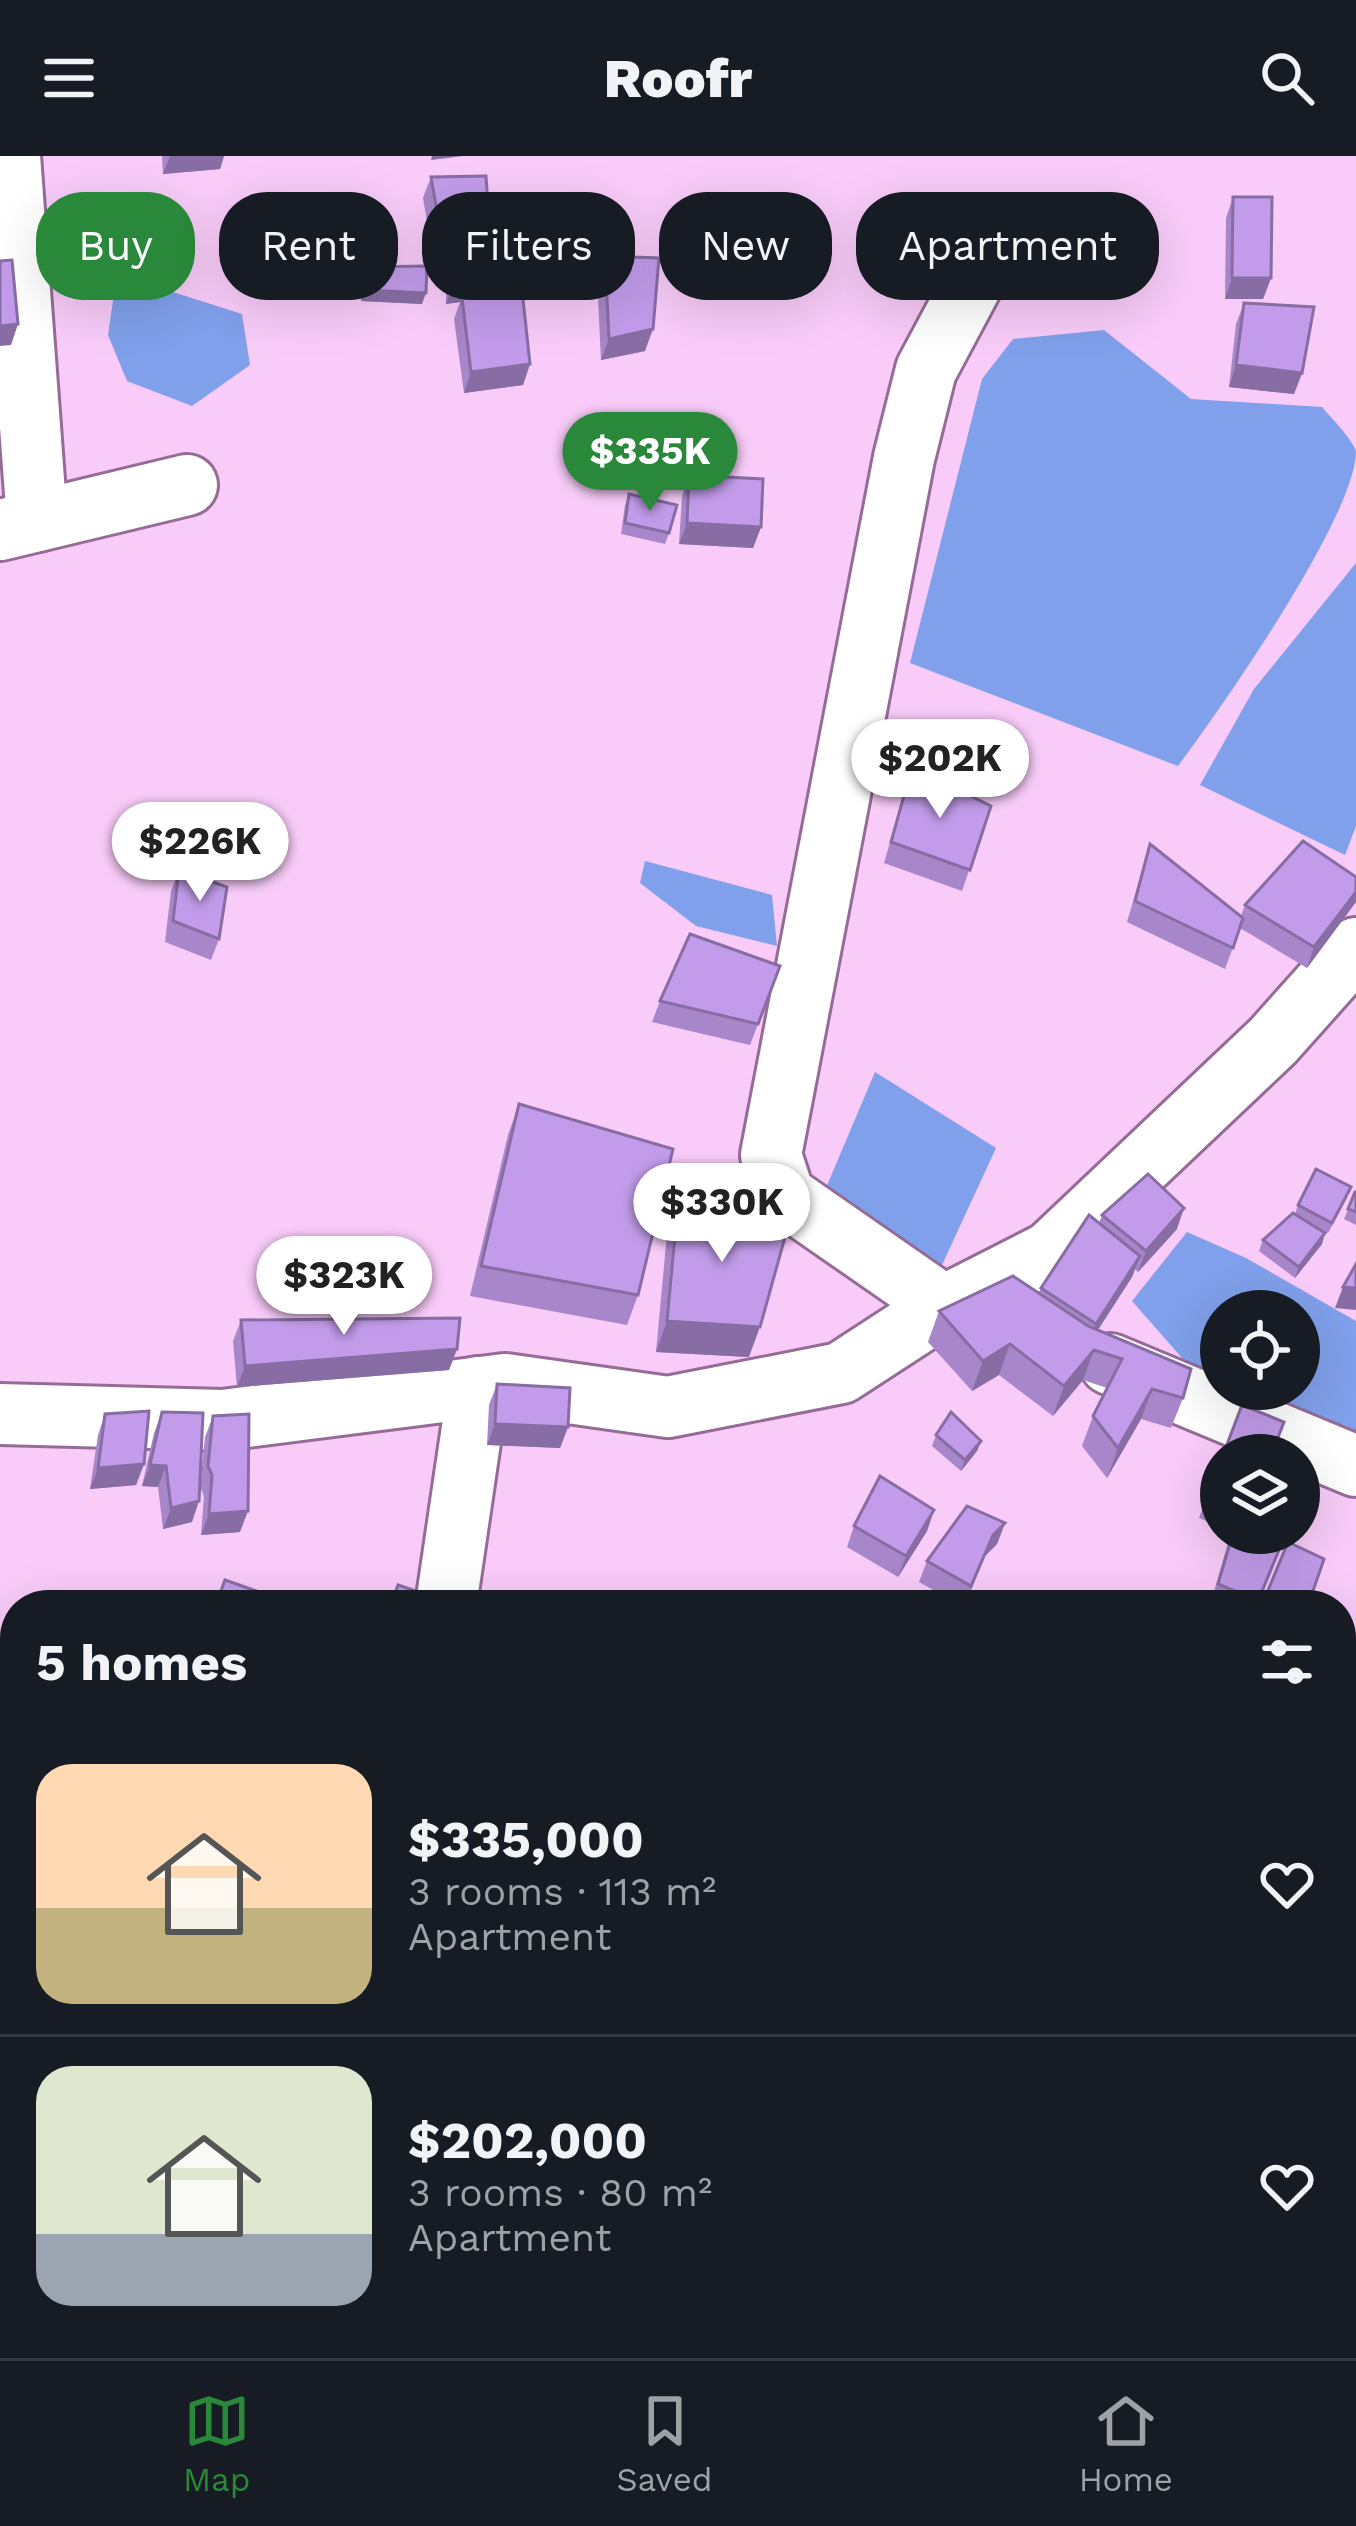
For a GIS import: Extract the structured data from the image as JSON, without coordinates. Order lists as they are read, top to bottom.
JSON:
{
  "page": {
    "header": "Roofr",
    "chip": [
      "Buy",
      "Rent",
      "Filters",
      "New",
      "Apartment"
    ],
    "price": [
      "$335K",
      "$202K",
      "$226K",
      "$330K",
      "$323K"
    ],
    "heading": "5 homes",
    "list": [
      {
        "name": "$335,000",
        "note": "3 rooms · 113 m² · Apartment"
      },
      {
        "name": "$202,000",
        "note": "3 rooms · 80 m² · Apartment"
      }
    ],
    "tabs": ["Map", "Saved", "Home"]
  }
}
